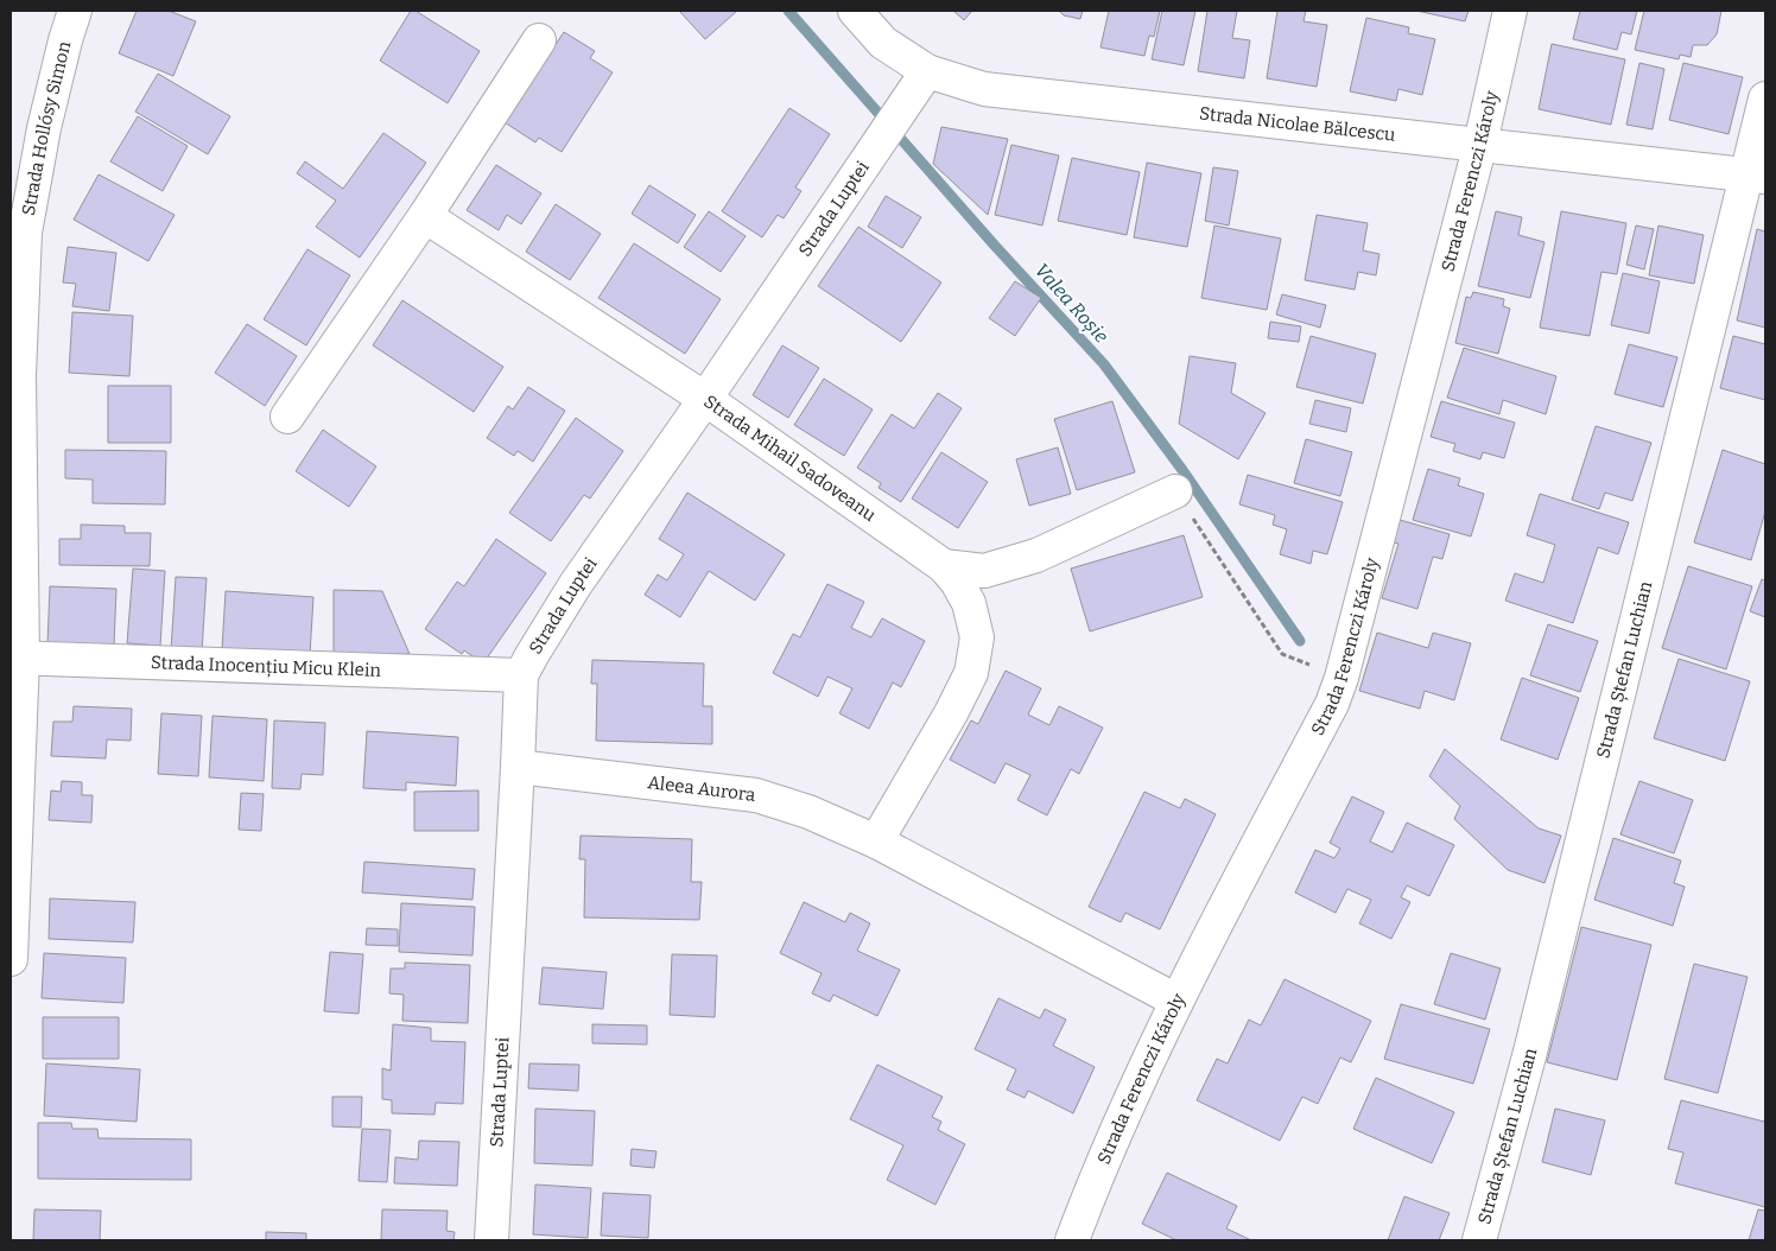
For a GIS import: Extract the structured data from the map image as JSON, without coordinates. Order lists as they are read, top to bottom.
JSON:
{
  "streets": {
    "street": [
      "Strada Nicolae Bălcescu",
      "Strada Hollósy Simon",
      "Strada Ferenczi Károly",
      "Strada Luptei",
      "Strada Mihail Sadoveanu",
      "Strada Inocențiu Micu Klein",
      "Strada Ștefan Luchian",
      "Aleea Aurora"
    ]
  },
  "crossings": [
    ["Strada Nicolae Bălcescu", "Strada Ferenczi Károly"],
    ["Strada Nicolae Bălcescu", "Strada Luptei"],
    ["Strada Nicolae Bălcescu", "Strada Ștefan Luchian"],
    ["Strada Hollósy Simon", "Strada Inocențiu Micu Klein"],
    ["Strada Ferenczi Károly", "Aleea Aurora"],
    ["Strada Luptei", "Strada Mihail Sadoveanu"],
    ["Strada Luptei", "Strada Inocențiu Micu Klein"],
    ["Strada Luptei", "Aleea Aurora"]
  ],
  "water": ["Valea Roșie"]
}
